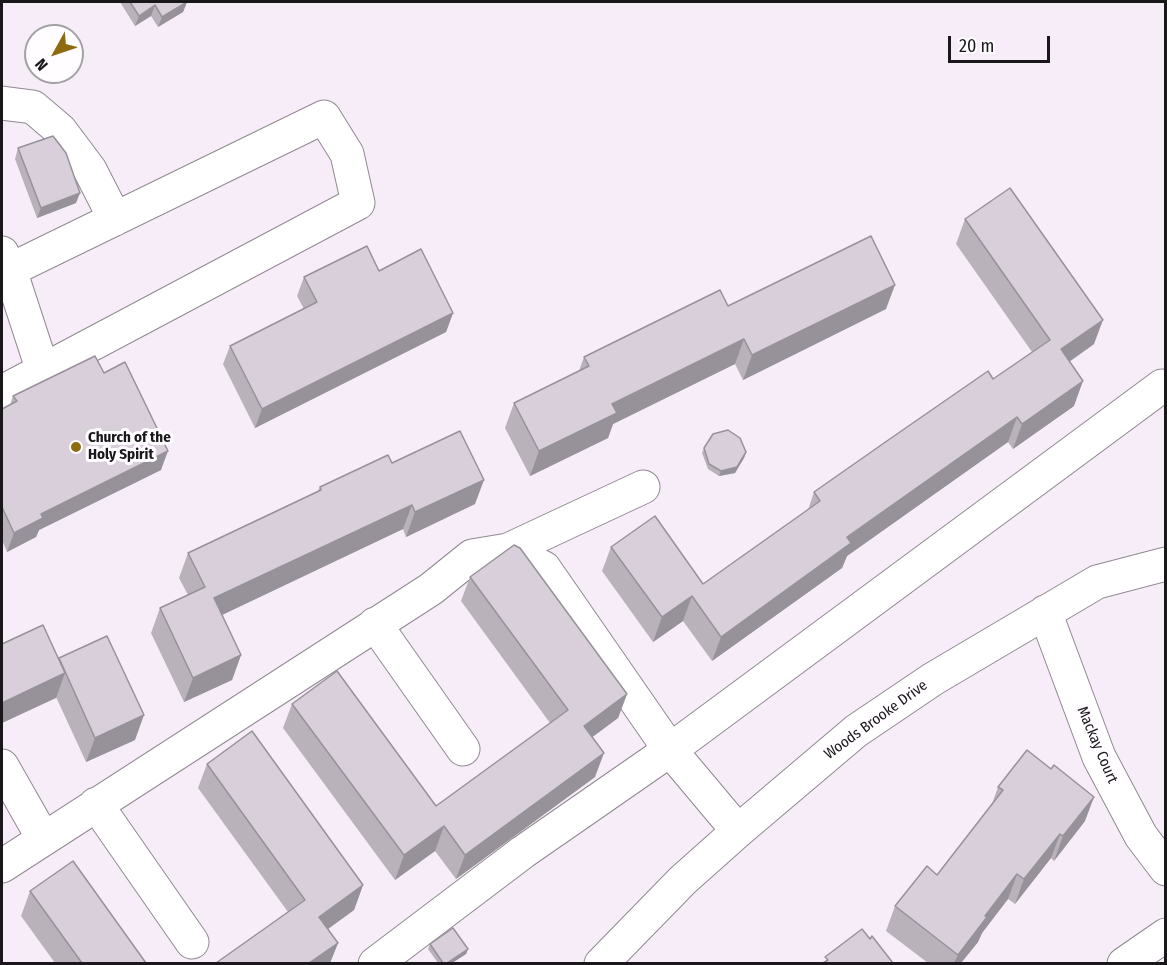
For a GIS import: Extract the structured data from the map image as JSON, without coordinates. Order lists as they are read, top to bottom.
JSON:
{
  "streets": {
    "street": ["Woods Brooke Drive", "Mackay Court"]
  },
  "crossings": [
    ["Woods Brooke Drive", "Mackay Court"]
  ],
  "places": ["Church of the Holy Spirit"],
  "scale_bar": "20 m",
  "north": "bottom left"
}
